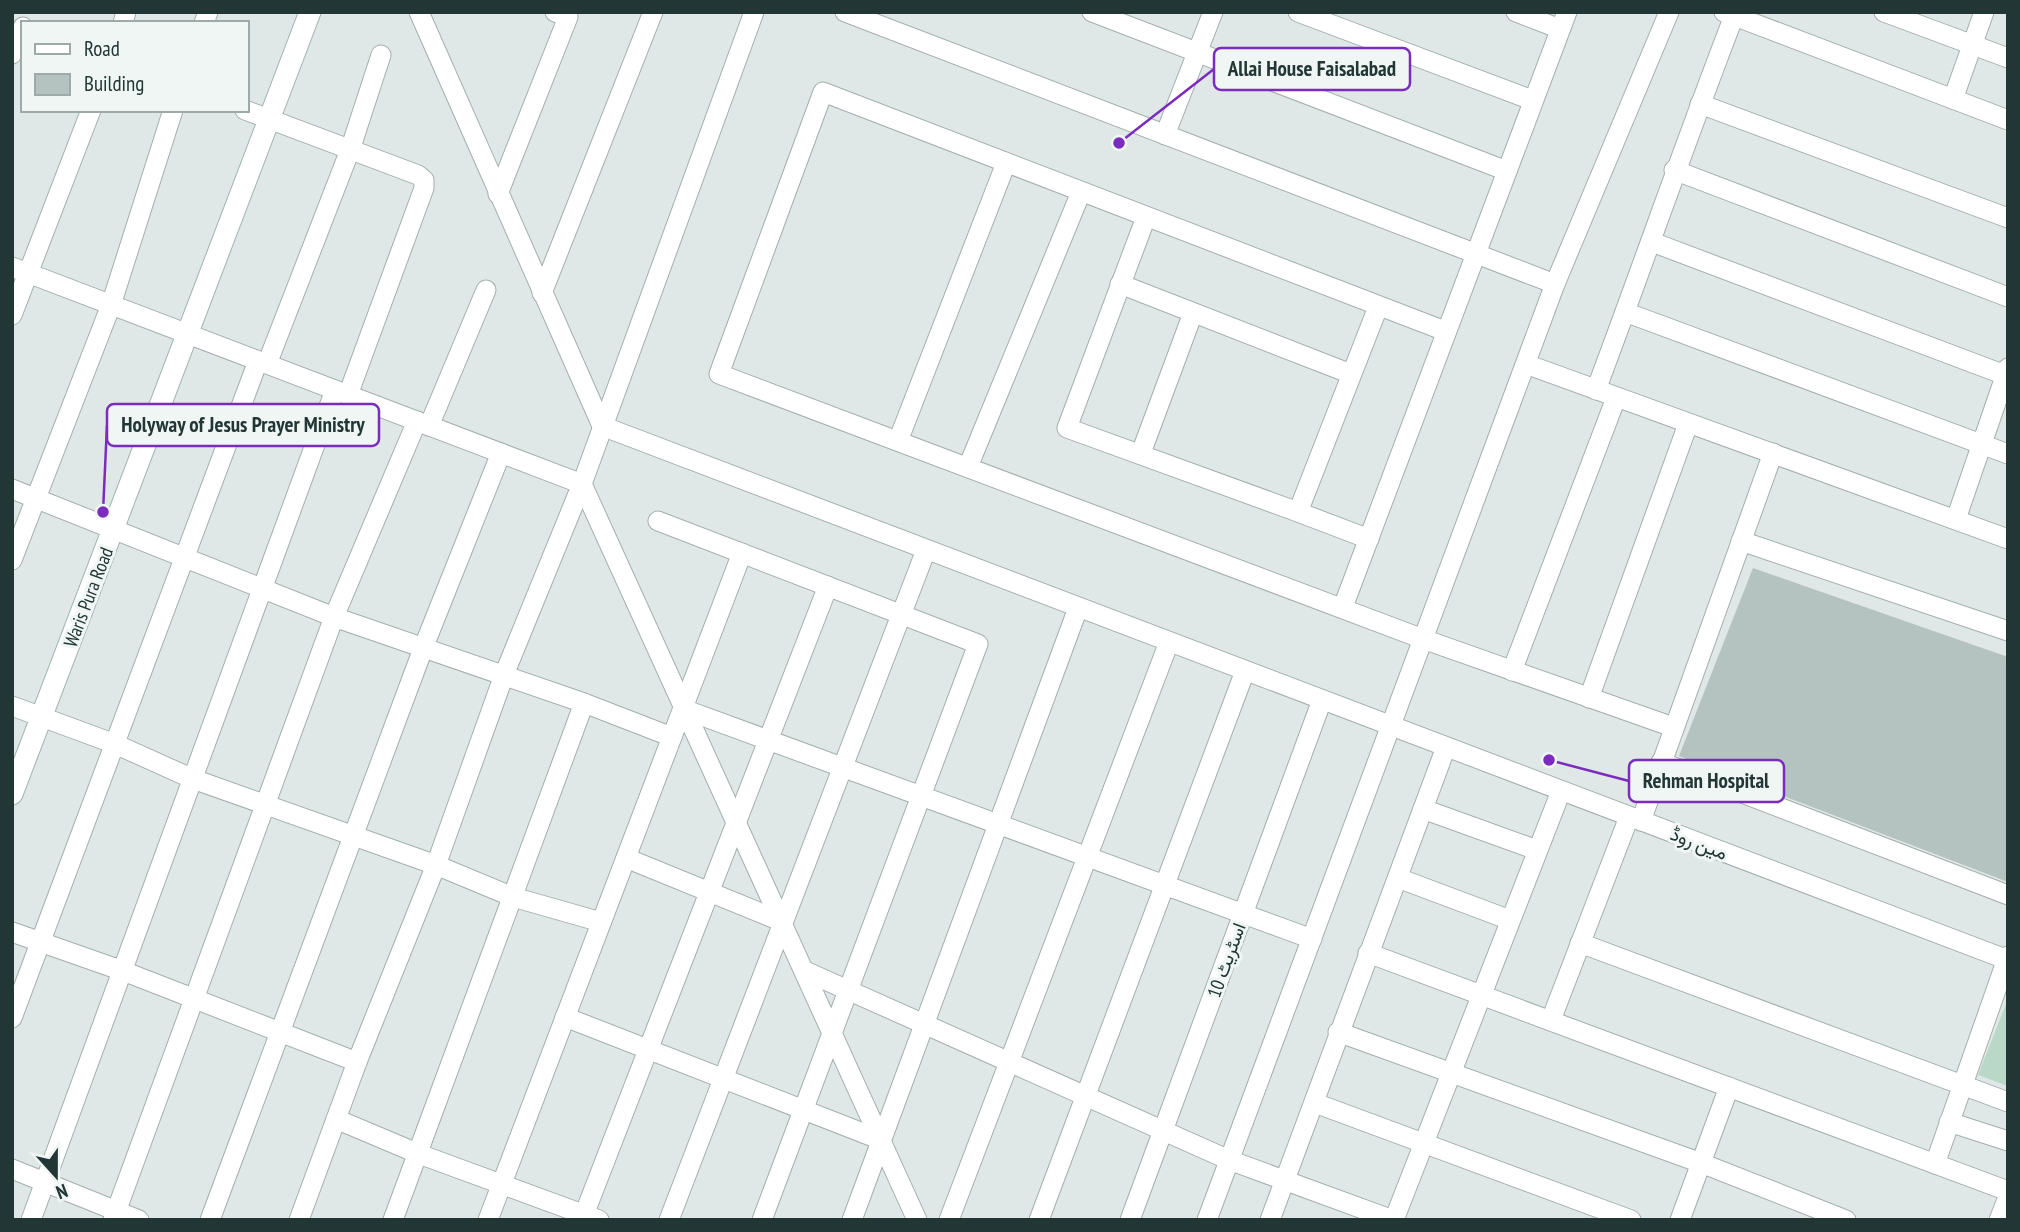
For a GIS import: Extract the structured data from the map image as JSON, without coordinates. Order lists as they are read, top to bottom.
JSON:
{
  "streets": {
    "main road": ["Waris Pura Road"],
    "street": ["مین روڈ", "اسٹریٹ 10"]
  },
  "crossings": [
    ["مین روڈ", "اسٹریٹ 10"]
  ],
  "places": ["Allai House Faisalabad", "Holyway of Jesus Prayer Ministry", "Rehman Hospital"],
  "legend": ["Road", "Building"],
  "north": "bottom"
}
